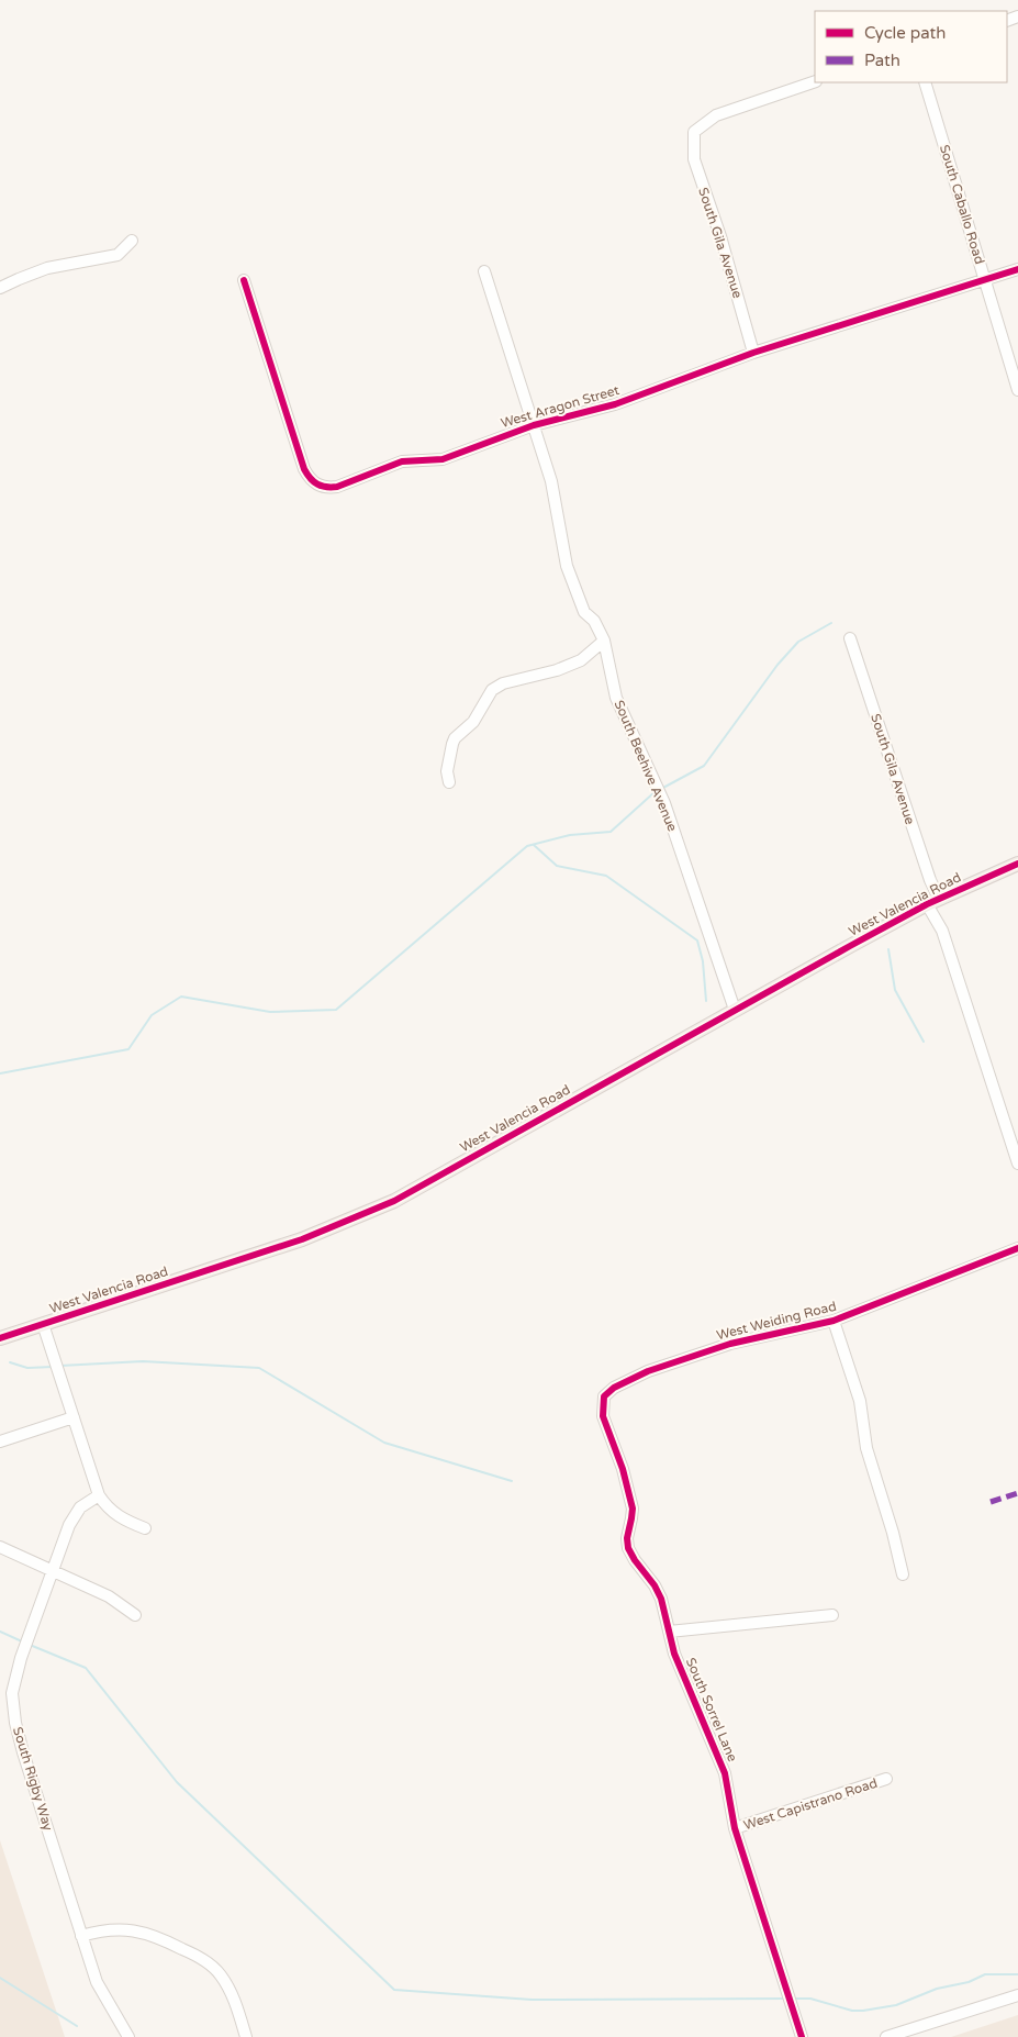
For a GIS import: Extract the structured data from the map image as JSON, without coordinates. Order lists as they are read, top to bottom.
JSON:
{
  "streets": {
    "main road": ["West Valencia Road"],
    "street": [
      "South Caballo Road",
      "South Gila Avenue",
      "West Aragon Street",
      "South Beehive Avenue",
      "West Weiding Road",
      "South Sorrel Lane",
      "South Rigby Way",
      "West Capistrano Road"
    ]
  },
  "crossings": [
    ["South Caballo Road", "West Aragon Street"],
    ["South Gila Avenue", "West Aragon Street"],
    ["South Gila Avenue", "West Valencia Road"],
    ["West Aragon Street", "South Beehive Avenue"],
    ["South Beehive Avenue", "West Valencia Road"],
    ["West Weiding Road", "South Sorrel Lane"],
    ["South Sorrel Lane", "West Capistrano Road"]
  ],
  "legend": ["Cycle path", "Path"]
}
